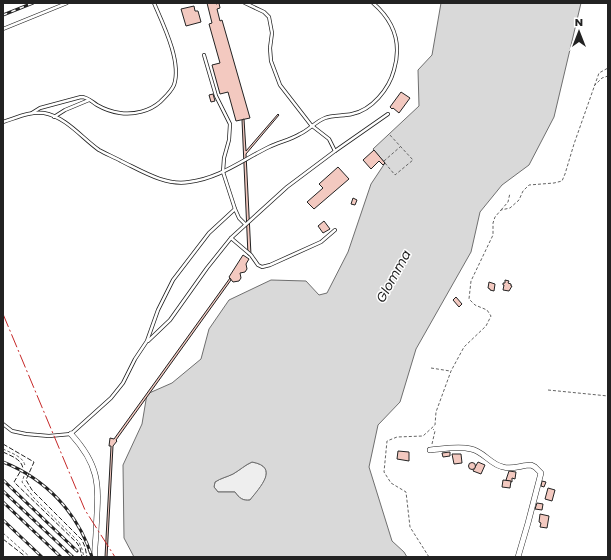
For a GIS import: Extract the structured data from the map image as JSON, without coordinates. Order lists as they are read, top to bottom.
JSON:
{
  "water": ["Glomma"],
  "north": "top"
}
